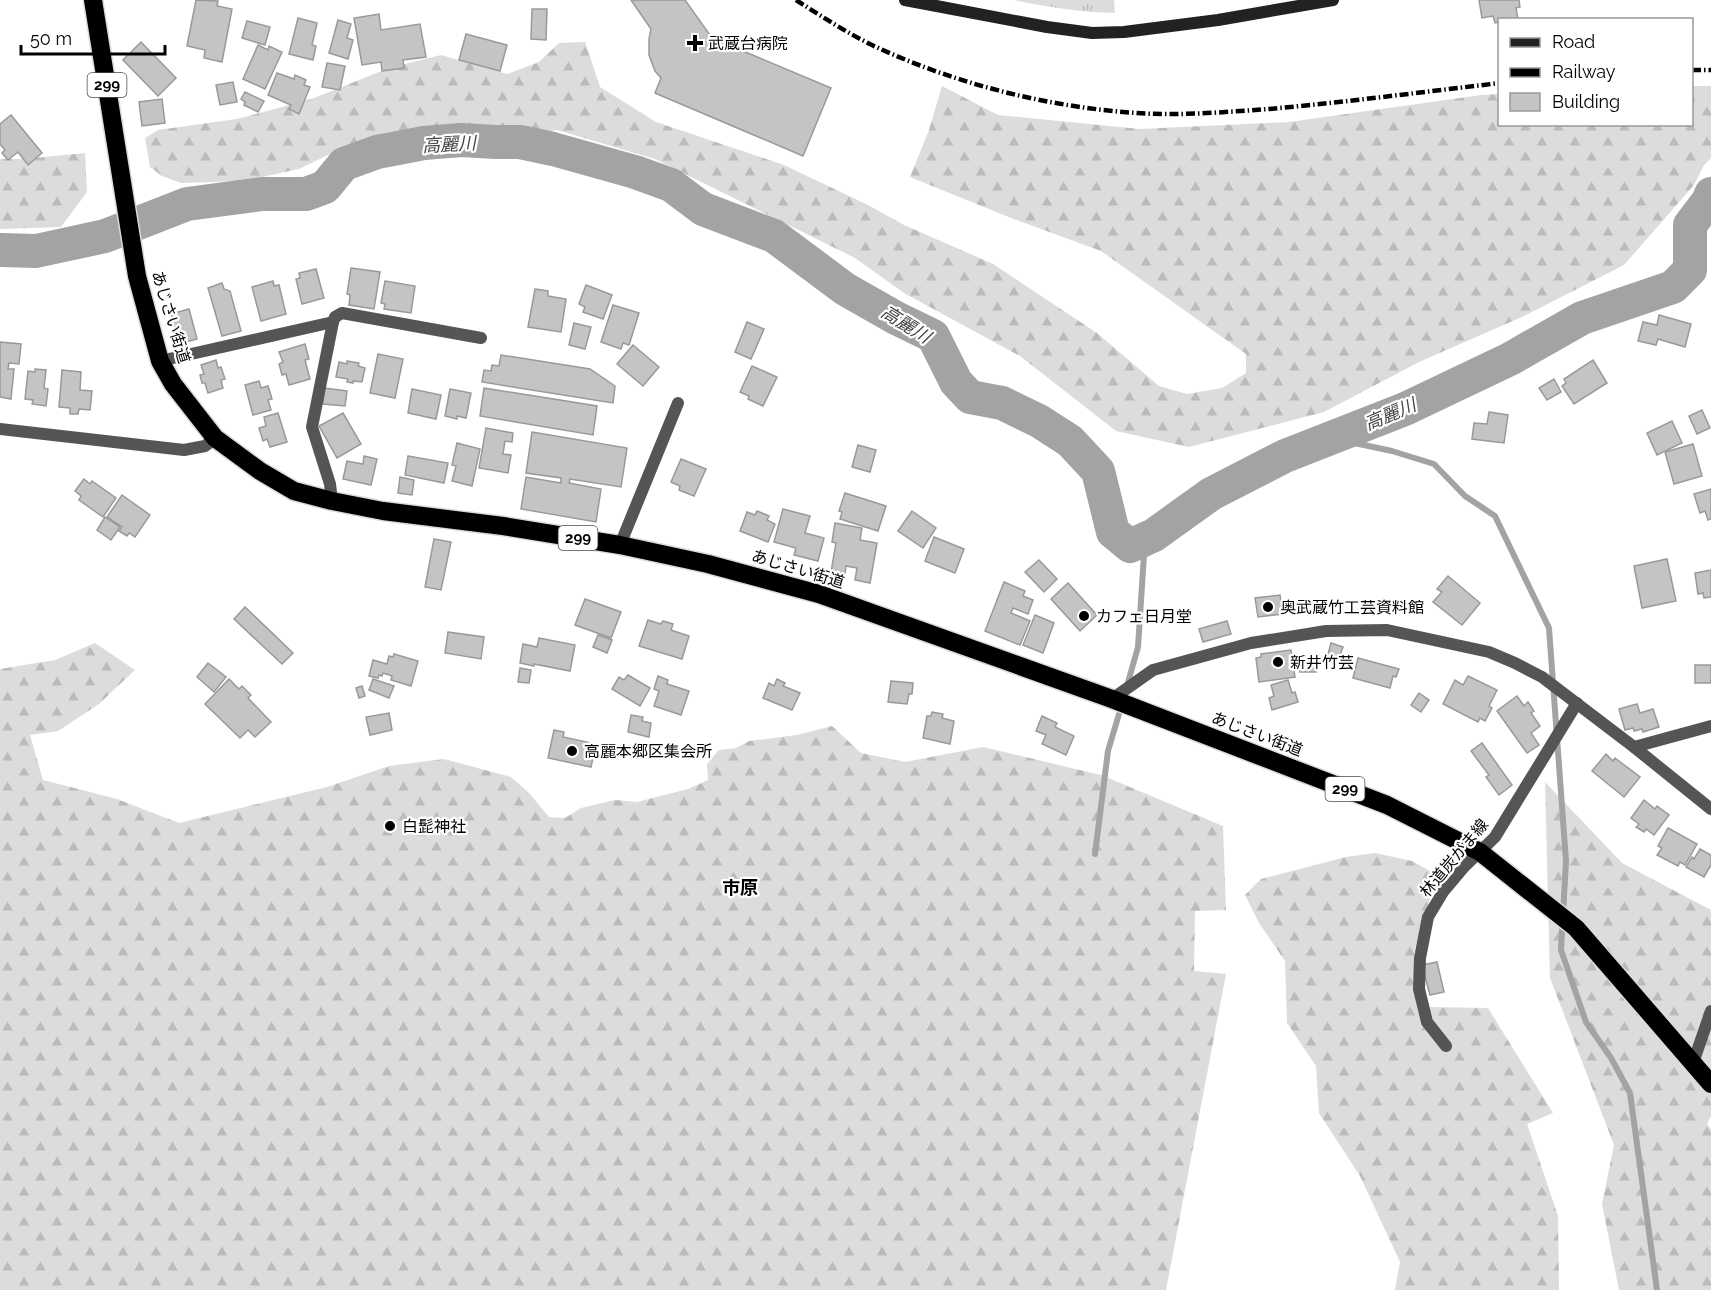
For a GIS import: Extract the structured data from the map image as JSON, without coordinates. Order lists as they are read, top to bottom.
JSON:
{
  "streets": {
    "highway": ["299", "あじさい街道"],
    "street": ["林道炭がま線"]
  },
  "crossings": [
    ["あじさい街道", "林道炭がま線"]
  ],
  "districts": ["市原"],
  "water": ["高麗川"],
  "places": {
    "health": ["武蔵台病院"],
    "other": [
      "奥武蔵竹工芸資料館",
      "カフェ日月堂",
      "新井竹芸",
      "高麗本郷区集会所",
      "白髭神社"
    ]
  },
  "legend": ["Road", "Railway", "Building"],
  "scale_bar": "50 m"
}
